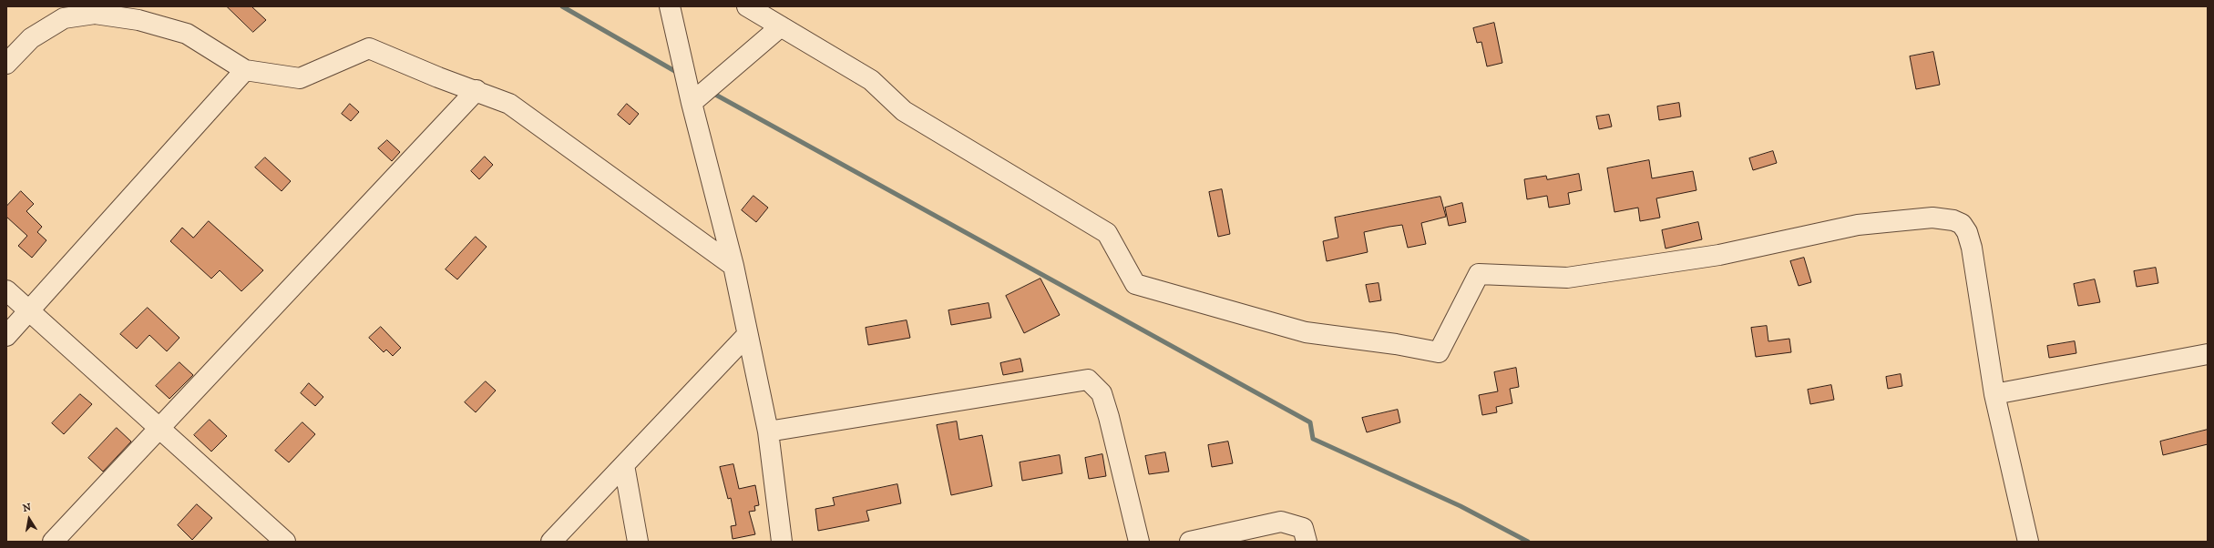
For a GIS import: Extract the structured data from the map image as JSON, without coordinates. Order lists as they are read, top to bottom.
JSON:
{
  "north": "top"
}
